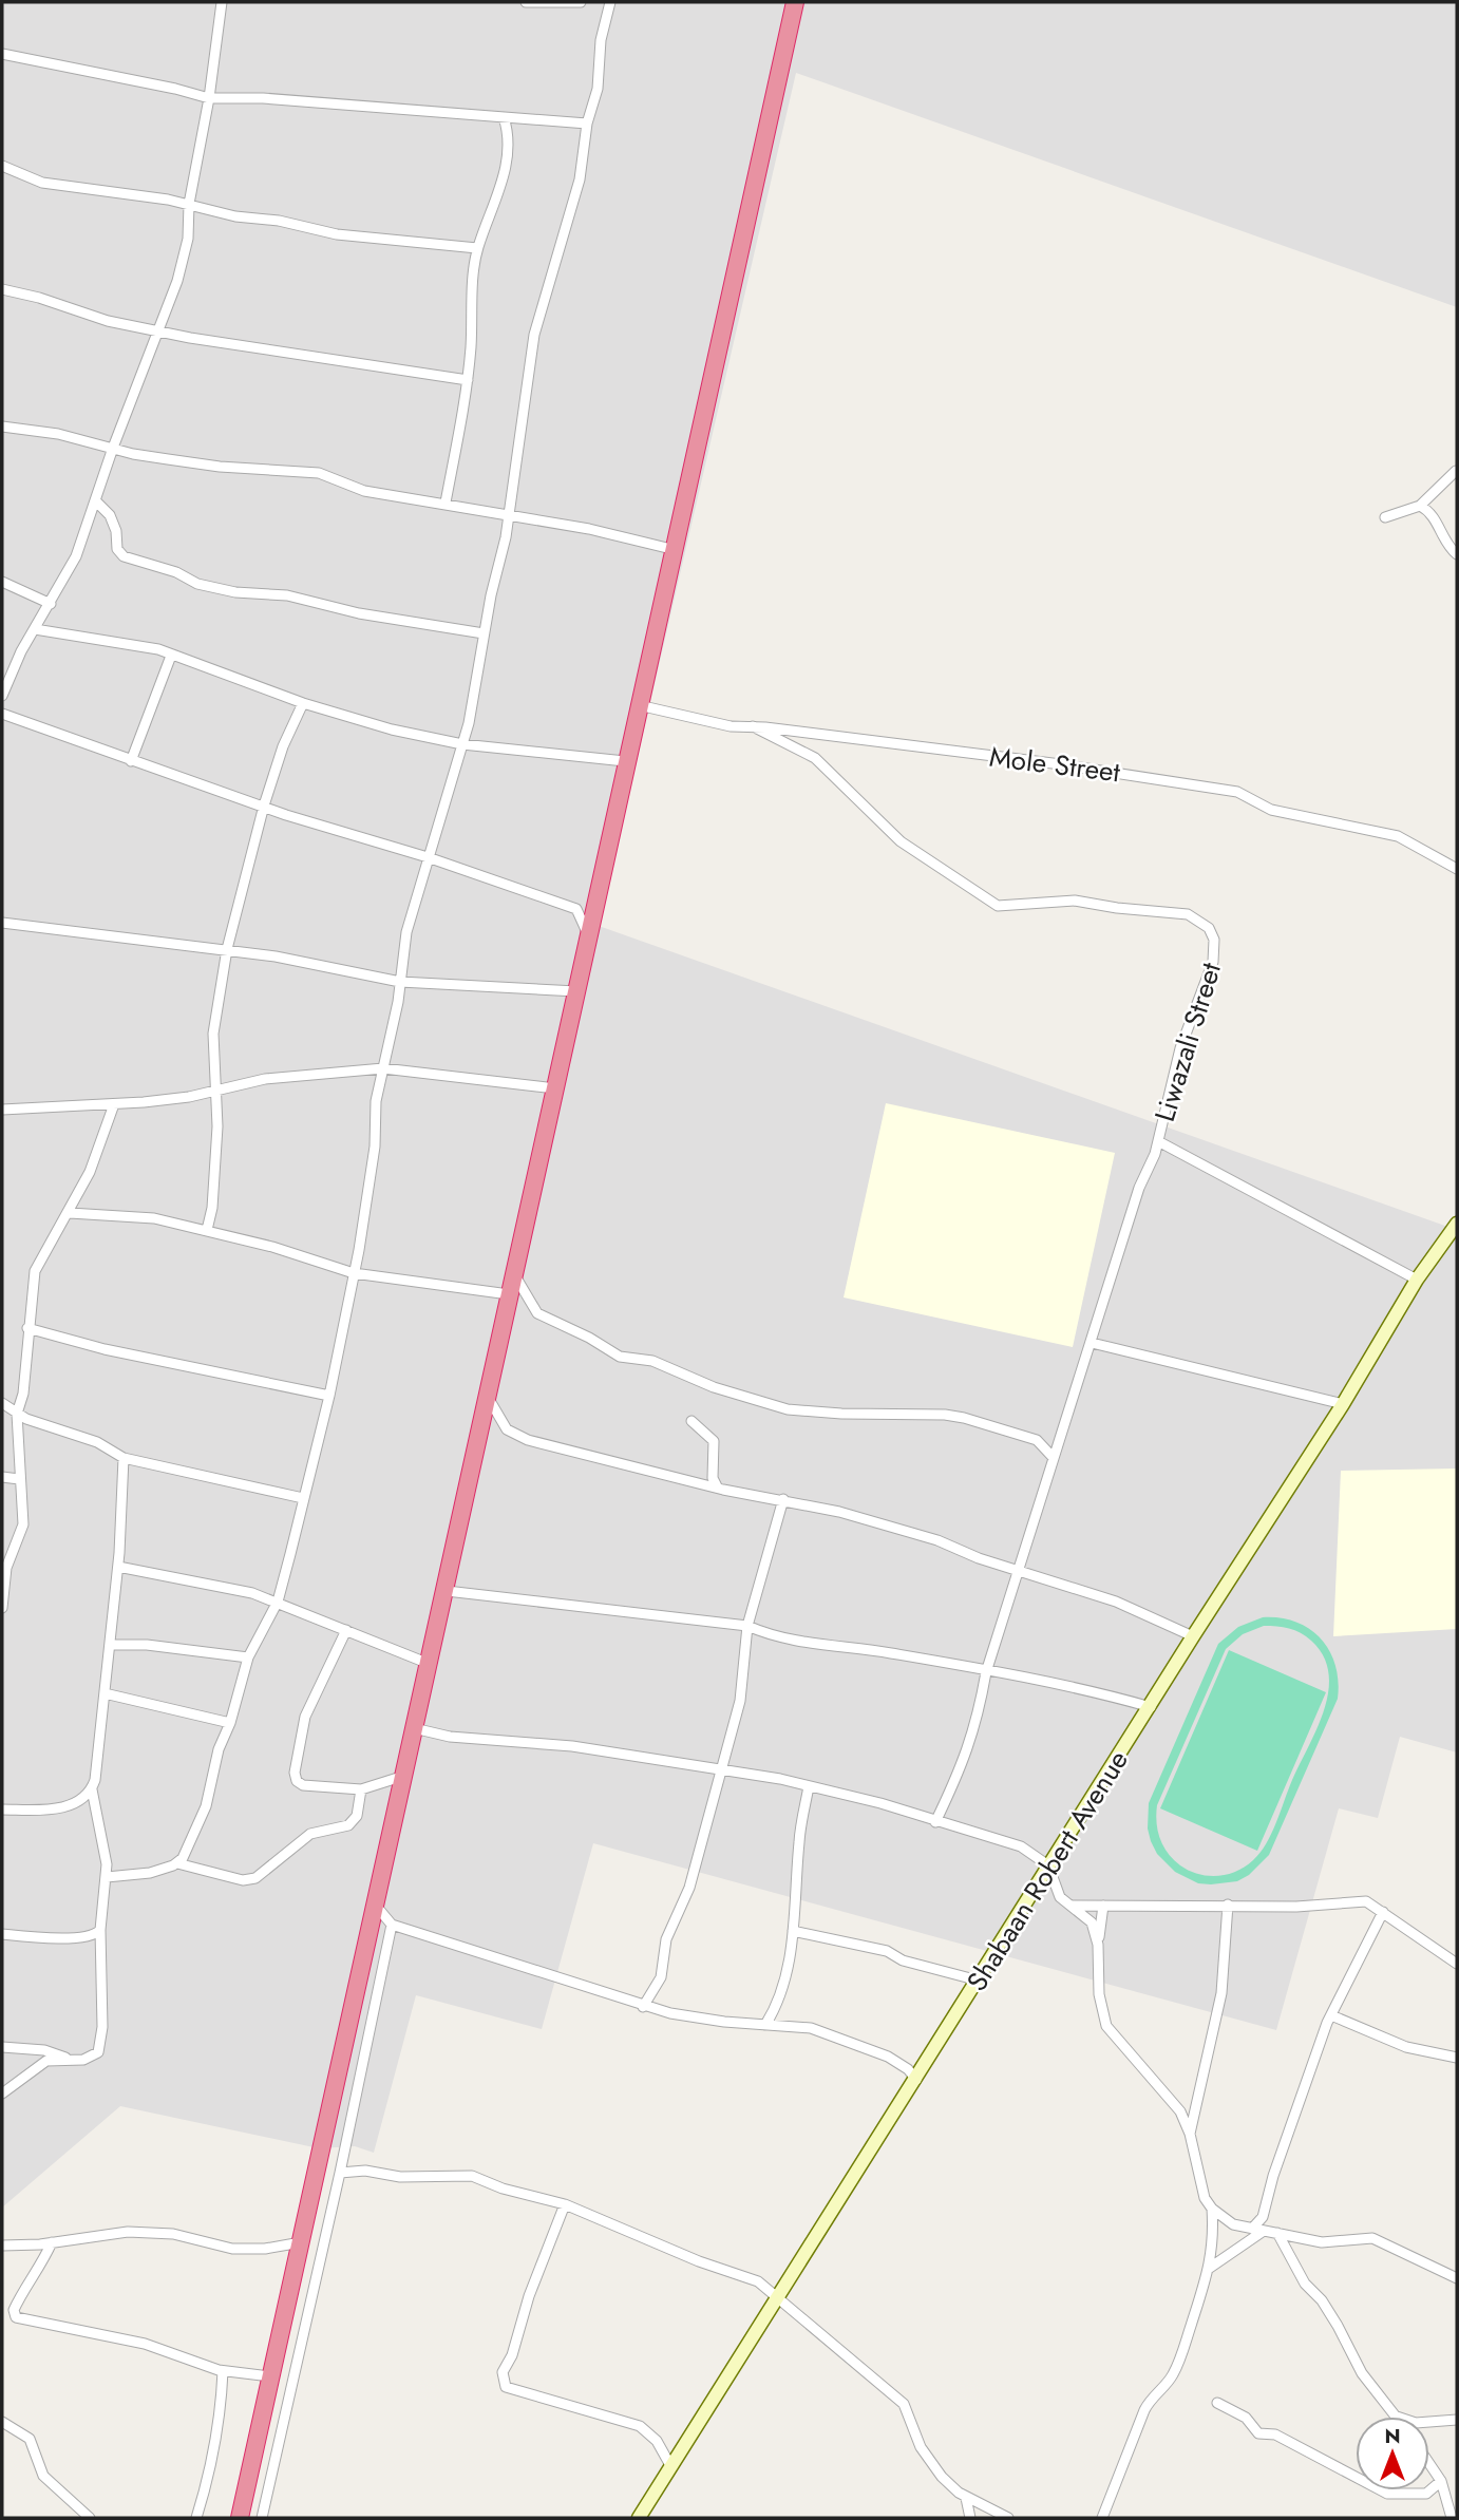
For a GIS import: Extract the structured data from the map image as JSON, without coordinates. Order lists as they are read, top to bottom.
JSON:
{
  "streets": {
    "street": ["Mole Street", "Liwazali Street", "Shabaan Robert Avenue"]
  },
  "crossings": [
    ["Mole Street", "Liwazali Street"]
  ],
  "north": "top"
}
